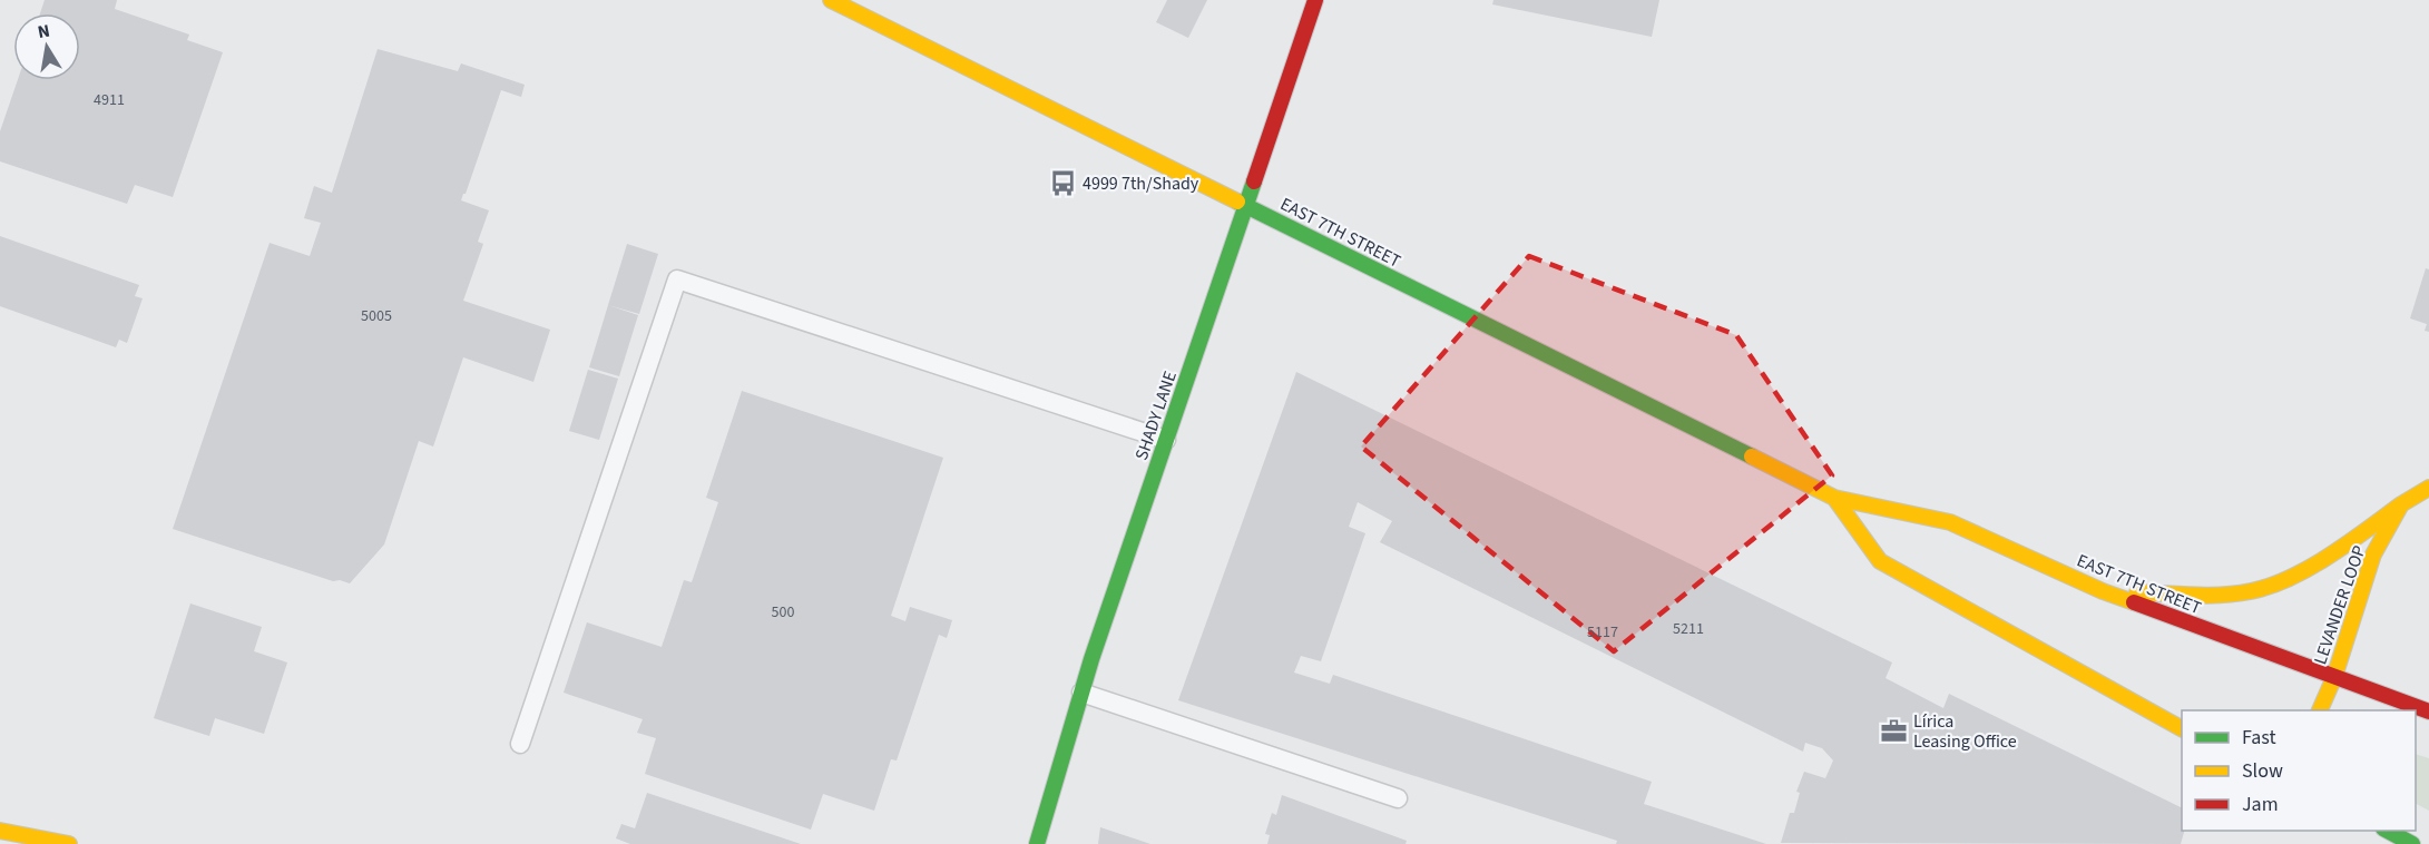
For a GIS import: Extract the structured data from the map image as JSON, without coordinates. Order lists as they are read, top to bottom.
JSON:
{
  "streets": {
    "main road": ["EAST 7TH STREET", "SHADY LANE", "LEVANDER LOOP"]
  },
  "crossings": [
    ["EAST 7TH STREET", "SHADY LANE"],
    ["EAST 7TH STREET", "LEVANDER LOOP"]
  ],
  "places": {
    "bus stop": ["4999 7th/Shady"],
    "office": ["Lírica Leasing Office"]
  },
  "house_numbers": [
    "4911",
    "5005",
    "500",
    "5211",
    "5117"
  ],
  "legend": ["Fast", "Slow", "Jam"],
  "north": "top"
}
